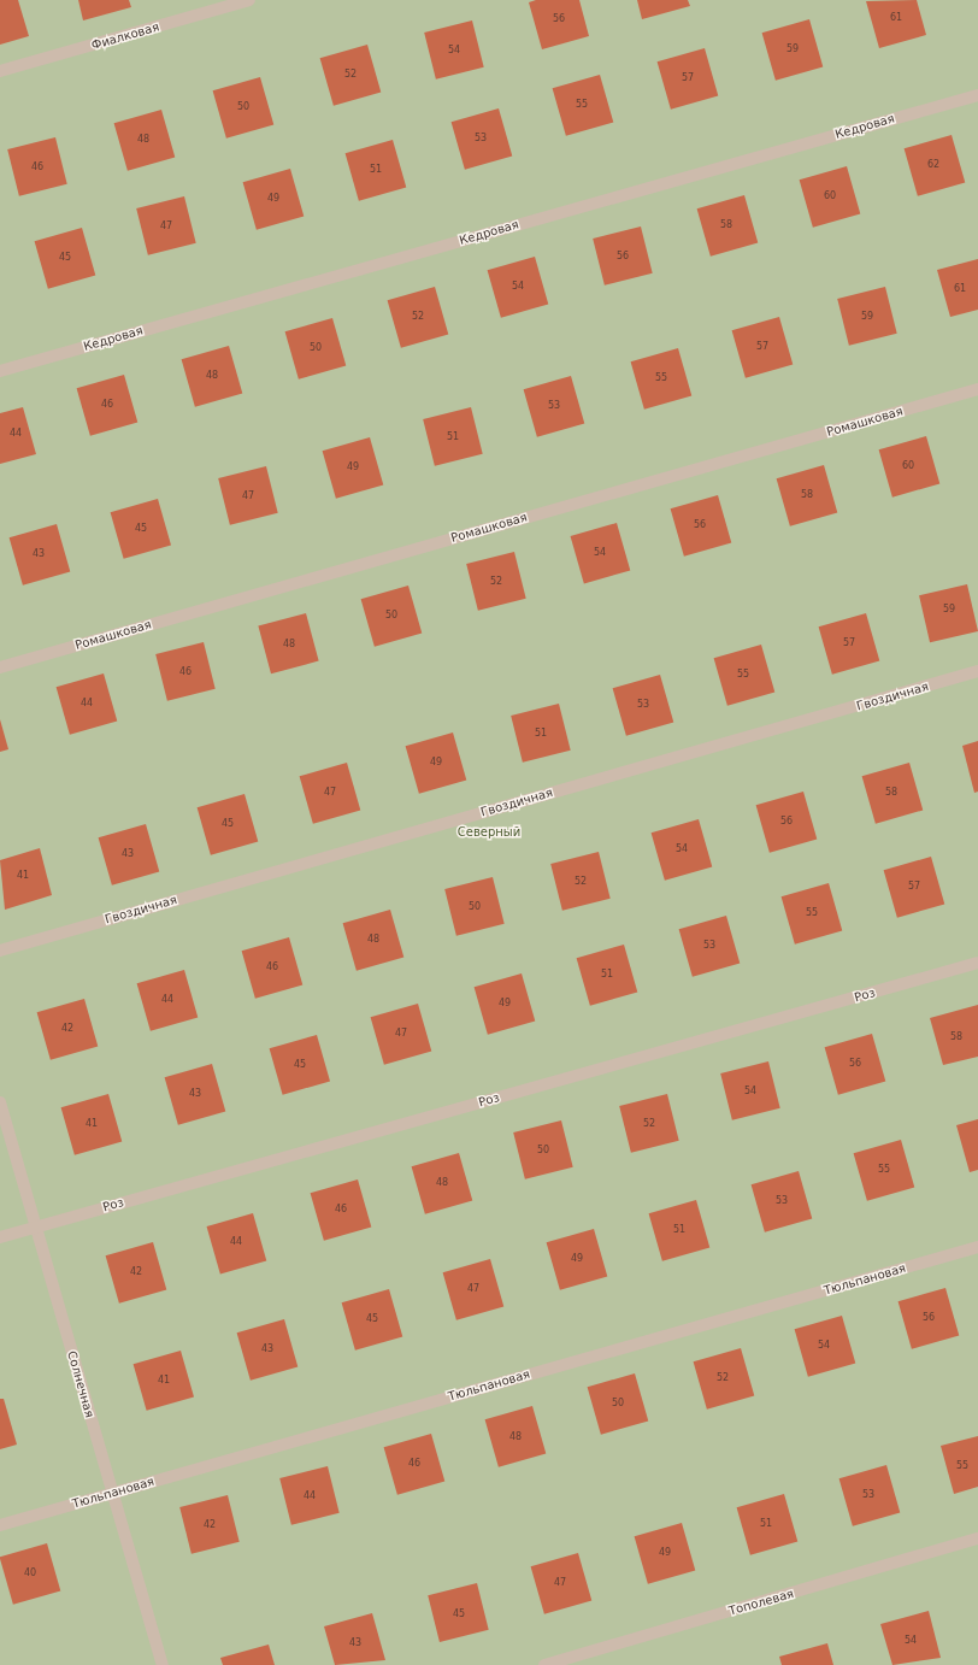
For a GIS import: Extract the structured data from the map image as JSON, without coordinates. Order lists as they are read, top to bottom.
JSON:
{
  "streets": {
    "street": [
      "Фиалковая",
      "Кедровая",
      "Ромашковая",
      "Гвоздичная",
      "Роз",
      "Тюльпановая",
      "Солнечная",
      "Тополевая"
    ]
  },
  "crossings": [
    ["Роз", "Солнечная"],
    ["Тюльпановая", "Солнечная"]
  ],
  "parks": ["Северный"],
  "house_numbers": [
    "61",
    "56",
    "59",
    "54",
    "52",
    "57",
    "55",
    "50",
    "53",
    "48",
    "62",
    "46",
    "51",
    "60",
    "49",
    "58",
    "47",
    "56",
    "45",
    "54",
    "61",
    "52",
    "59",
    "57",
    "50",
    "48",
    "55",
    "46",
    "53",
    "44",
    "51",
    "60",
    "49",
    "58",
    "47",
    "56",
    "45",
    "54",
    "43",
    "52",
    "59",
    "50",
    "57",
    "48",
    "46",
    "55",
    "44",
    "53",
    "51",
    "49",
    "47",
    "58",
    "56",
    "45",
    "54",
    "43",
    "41",
    "52",
    "57",
    "50",
    "55",
    "48",
    "53",
    "46",
    "51",
    "44",
    "49",
    "42",
    "47",
    "58",
    "56",
    "45",
    "54",
    "43",
    "41",
    "52",
    "50",
    "55",
    "48",
    "53",
    "46",
    "51",
    "44",
    "49",
    "42",
    "47",
    "56",
    "45",
    "54",
    "43",
    "52",
    "41",
    "50",
    "48",
    "46",
    "55",
    "53",
    "44",
    "51",
    "42",
    "49",
    "40",
    "47",
    "45",
    "54",
    "43"
  ]
}
